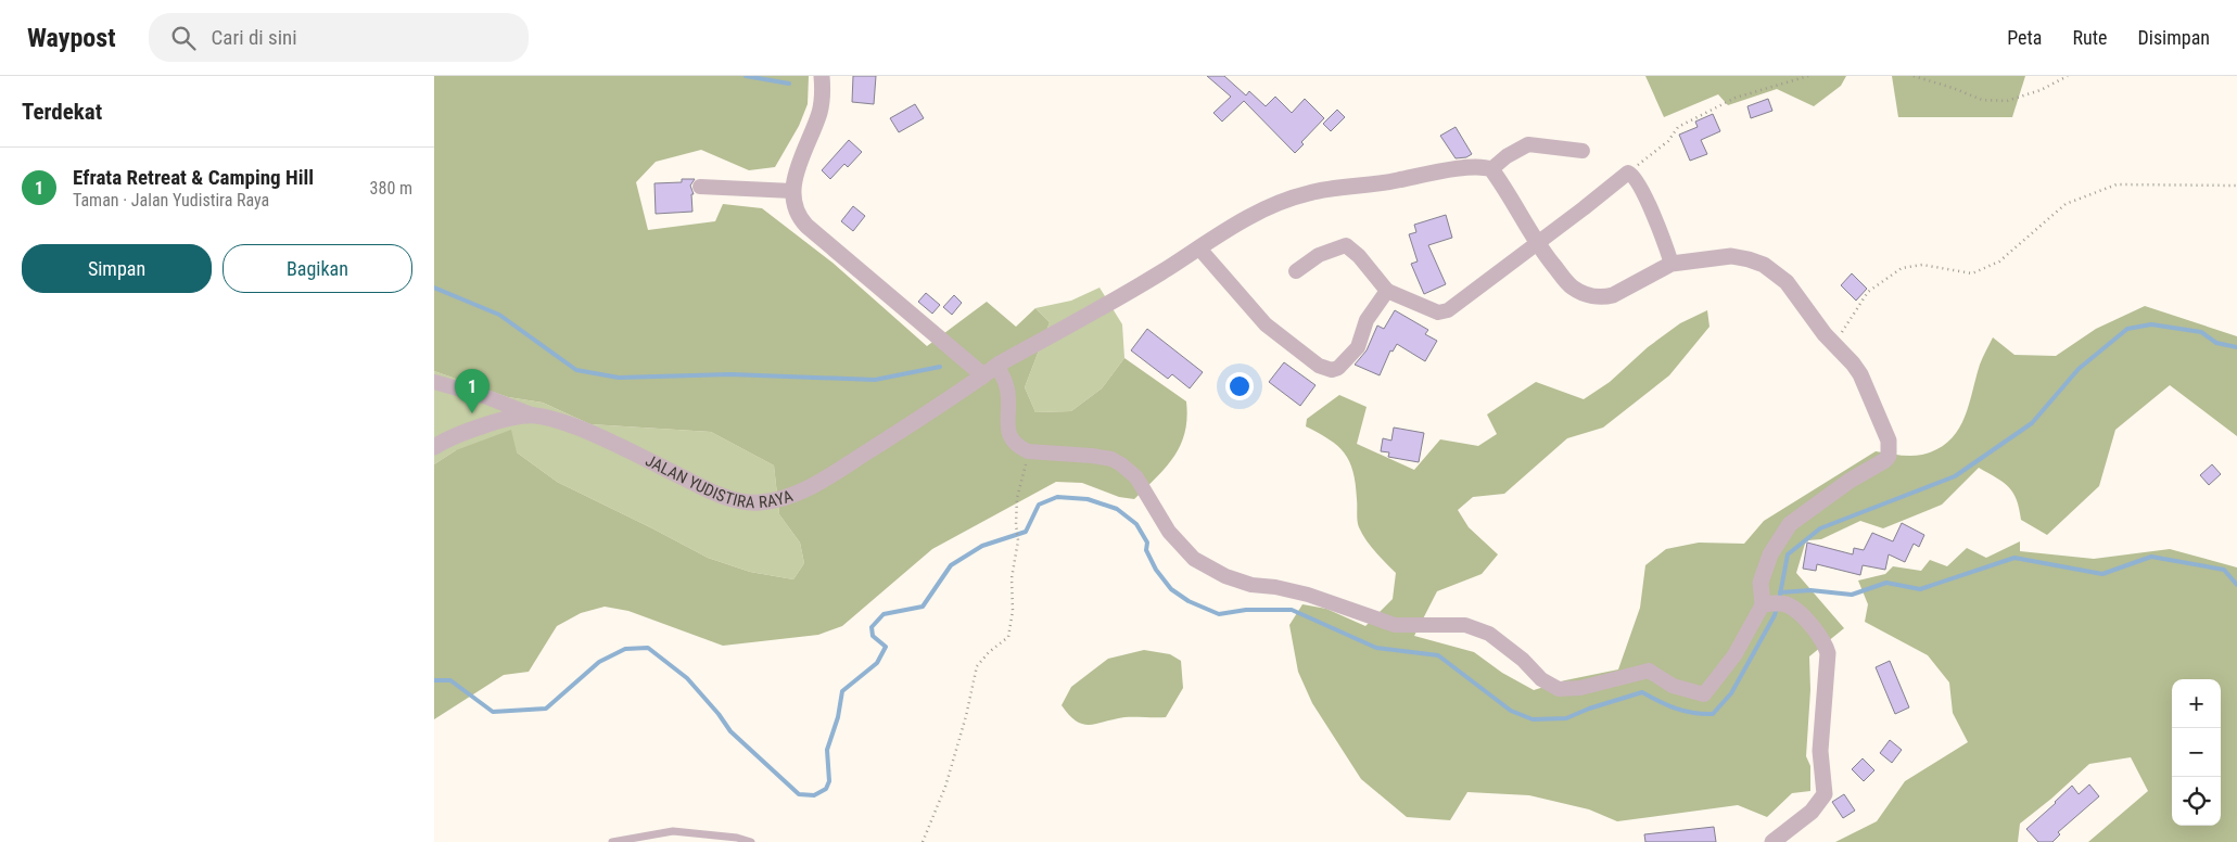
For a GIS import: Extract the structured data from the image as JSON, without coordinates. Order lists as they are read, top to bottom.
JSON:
{
  "streets": {
    "street": ["JALAN YUDISTIRA RAYA"]
  },
  "page": {
    "header": "Waypost",
    "search": "Cari di sini",
    "nav": ["Peta", "Rute", "Disimpan"],
    "heading": "Terdekat",
    "list": [
      {
        "mark": "1",
        "name": "Efrata Retreat & Camping Hill",
        "note": "Taman · Jalan Yudistira Raya",
        "value": "380 m"
      }
    ],
    "buttons": ["Simpan", "Bagikan"],
    "pins": "1",
    "map_buttons": ["+", "−"]
  }
}
